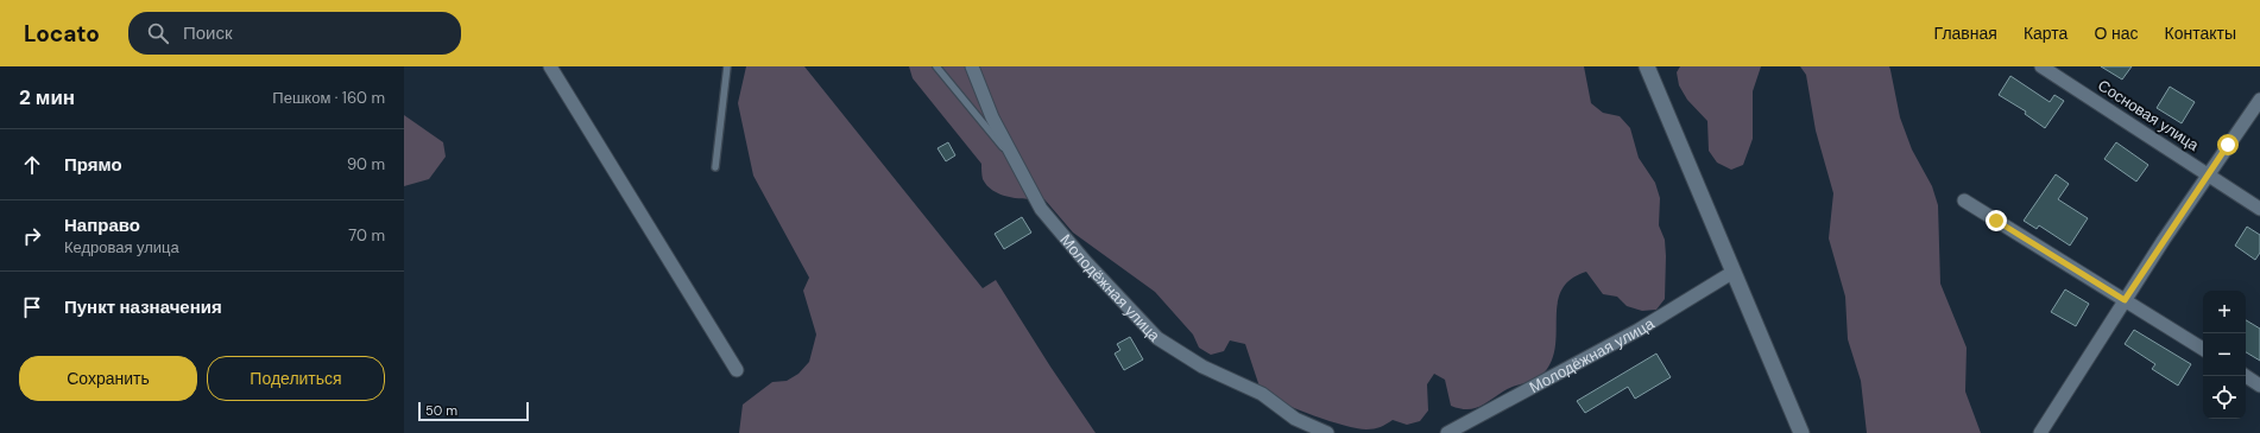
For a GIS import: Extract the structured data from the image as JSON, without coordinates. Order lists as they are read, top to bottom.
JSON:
{
  "streets": {
    "street": ["Сосновая улица", "Молодёжная улица"]
  },
  "scale_bar": "50 m",
  "page": {
    "header": "Locato",
    "search": "Поиск",
    "nav": [
      "Главная",
      "Карта",
      "О нас",
      "Контакты"
    ],
    "heading": ["2 мин", "Пешком · 160 m"],
    "list": [
      ["Прямо", "90 m"],
      ["Направо", "Кедровая улица", "70 m"],
      "Пункт назначения"
    ],
    "map_buttons": ["+", "−"],
    "buttons": ["Сохранить", "Поделиться"],
    "scale": "50 m"
  }
}
